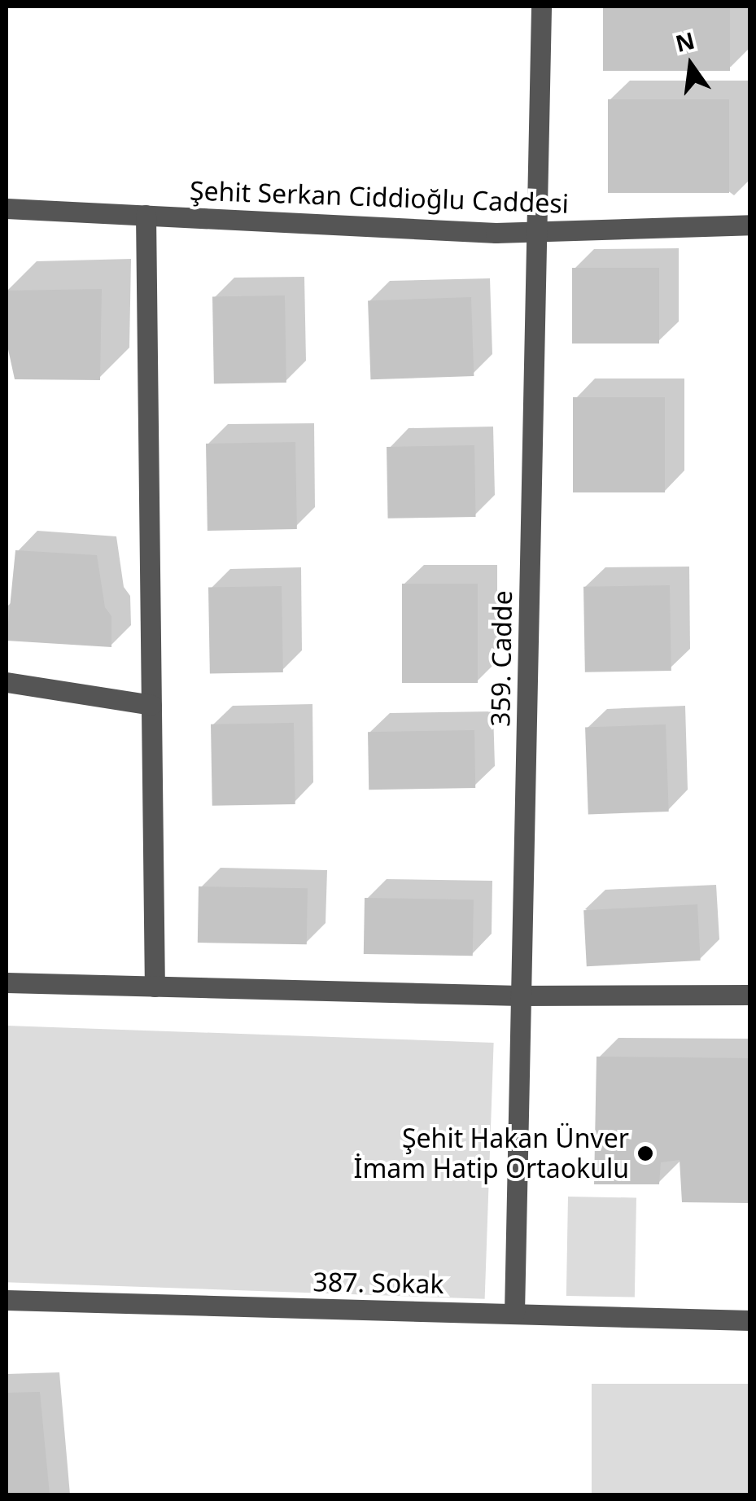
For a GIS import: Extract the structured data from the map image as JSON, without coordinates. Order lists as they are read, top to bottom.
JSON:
{
  "streets": {
    "street": ["Şehit Serkan Ciddioğlu Caddesi", "359. Cadde", "387. Sokak"]
  },
  "crossings": [
    ["Şehit Serkan Ciddioğlu Caddesi", "359. Cadde"],
    ["359. Cadde", "387. Sokak"]
  ],
  "places": ["Şehit Hakan Ünver İmam Hatip Ortaokulu"],
  "north": "top"
}
